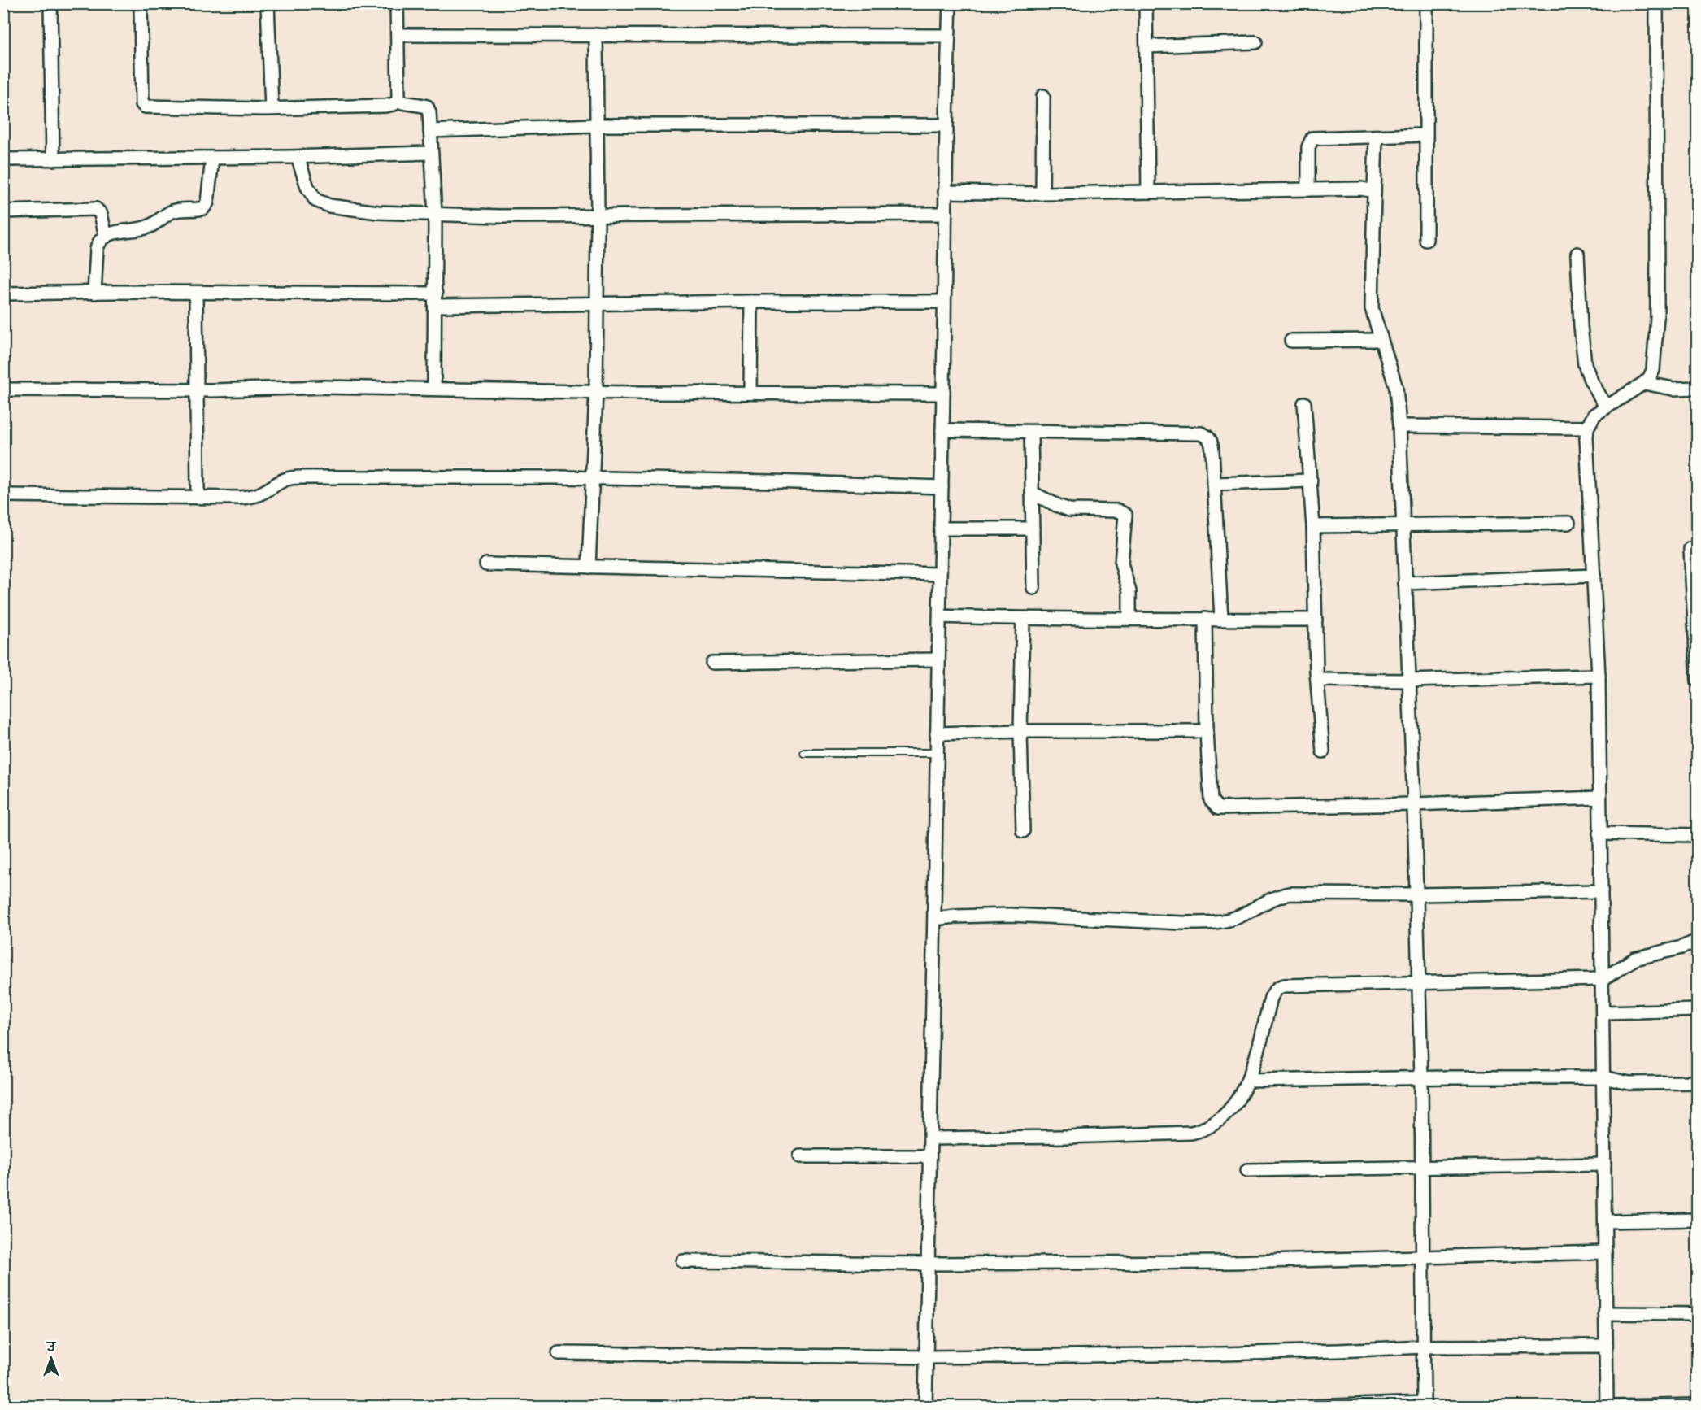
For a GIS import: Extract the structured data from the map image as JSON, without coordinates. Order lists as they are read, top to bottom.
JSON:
{
  "north": "top"
}
